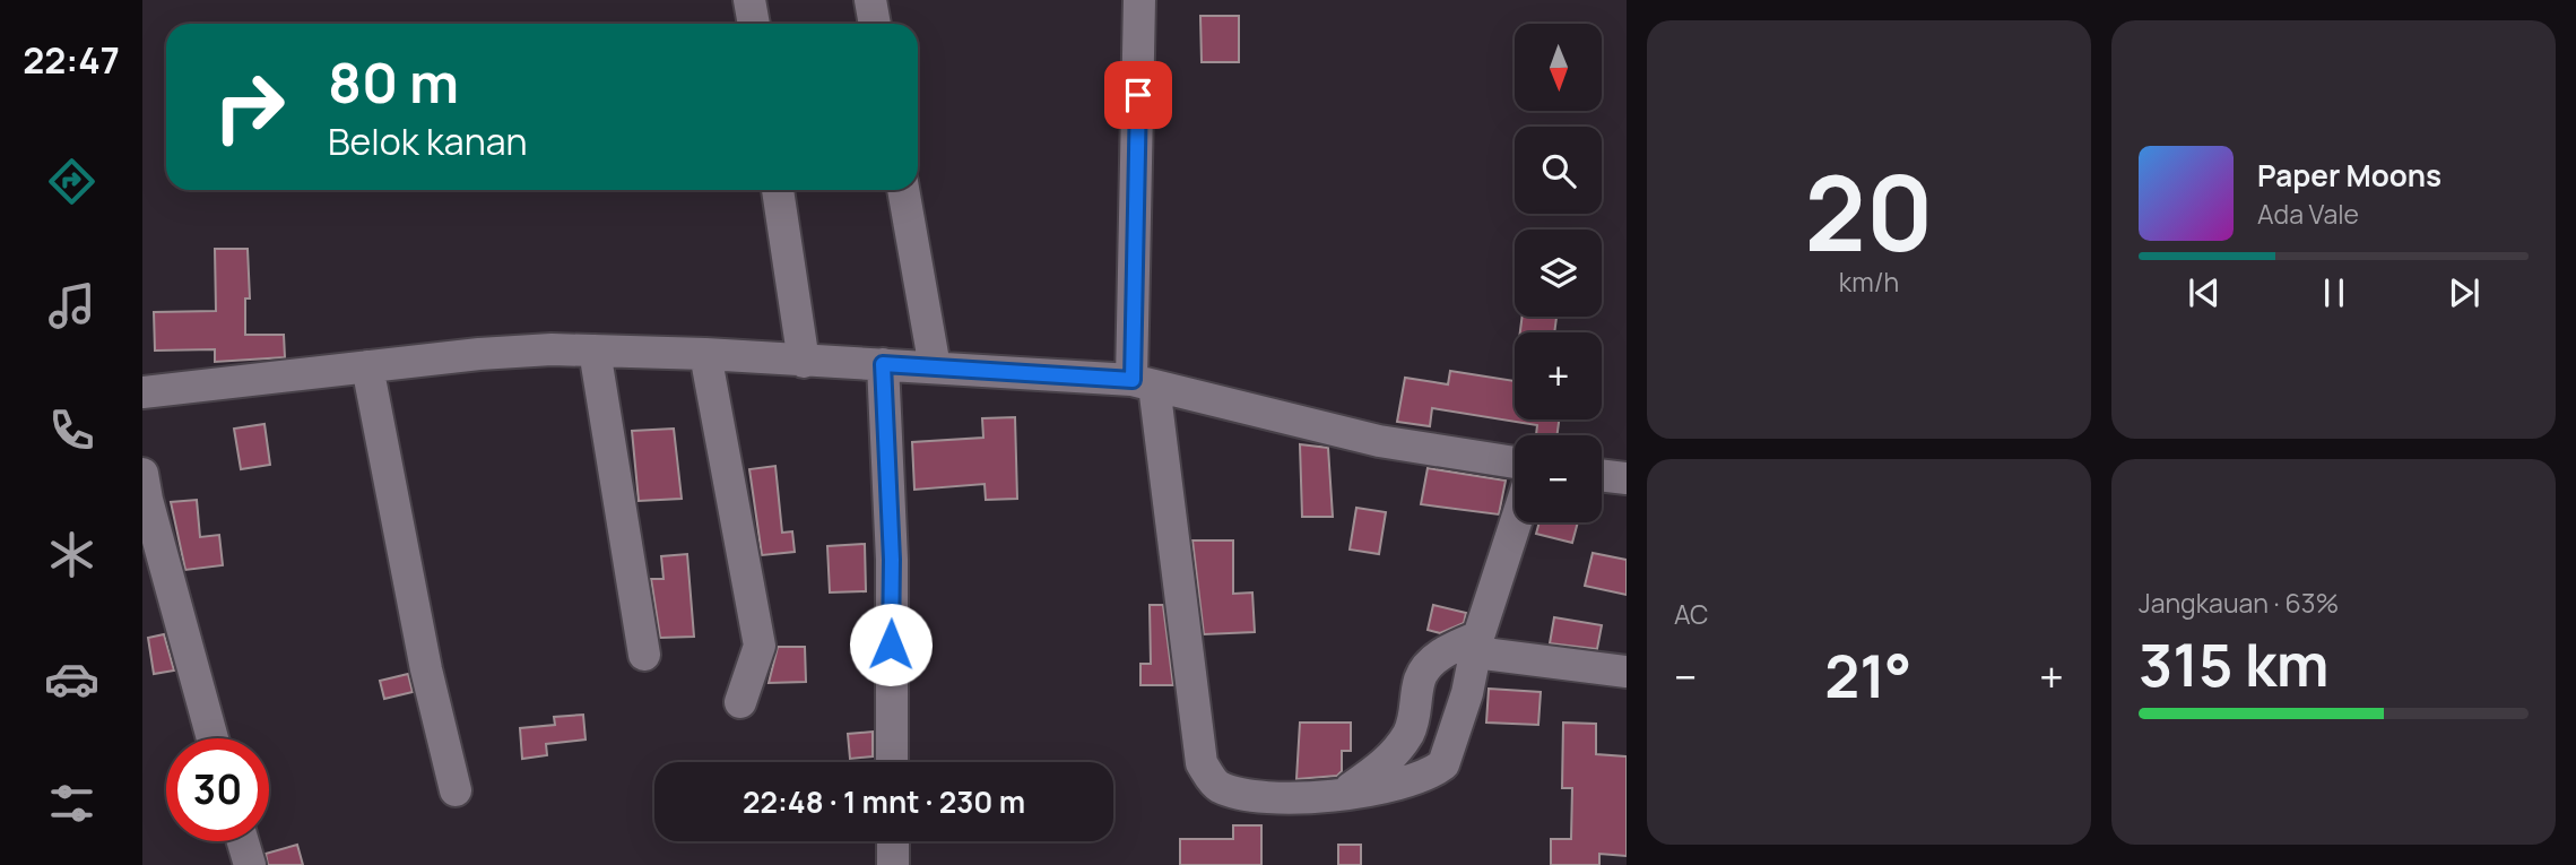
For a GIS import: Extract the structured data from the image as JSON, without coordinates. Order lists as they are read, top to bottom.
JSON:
{
  "north": "bottom",
  "page": {
    "tabs": "22:47",
    "tile": [
      ["20", "km/h"],
      "AC",
      ["Jangkauan · 63%", "315 km"]
    ],
    "map_buttons": ["+", "−"],
    "turn": ["80 m", "Belok kanan"],
    "song": ["Paper Moons", "Ada Vale"],
    "heat": ["−", "21°", "+"],
    "limit": "30",
    "trip": "22:48 · 1 mnt · 230 m"
  }
}
